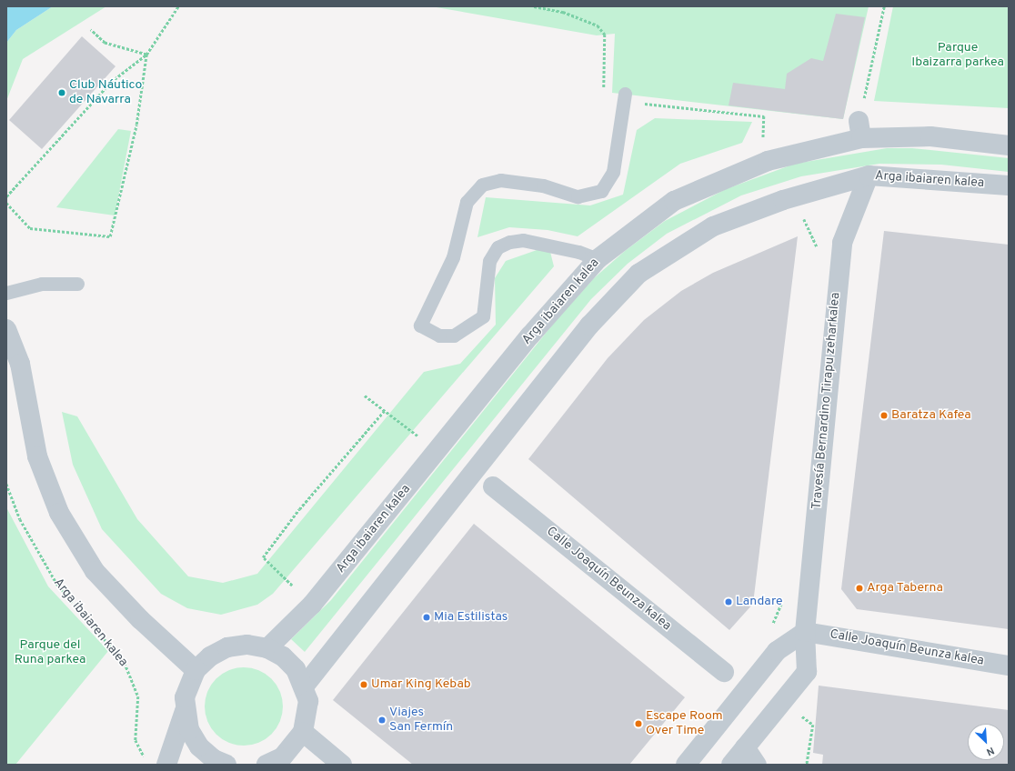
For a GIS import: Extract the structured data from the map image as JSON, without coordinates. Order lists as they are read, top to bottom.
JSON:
{
  "streets": {
    "street": ["Arga ibaiaren kalea", "Travesía Bernardino Tirapu zeharkalea", "Calle Joaquín Beunza kalea"]
  },
  "crossings": [
    ["Arga ibaiaren kalea", "Travesía Bernardino Tirapu zeharkalea"],
    ["Travesía Bernardino Tirapu zeharkalea", "Calle Joaquín Beunza kalea"]
  ],
  "parks": ["Parque Ibaizarra parkea", "Parque del Runa parkea"],
  "places": [
    "Club Náutico de Navarra",
    "Baratza Kafea",
    "Arga Taberna",
    "Landare",
    "Mia Estilistas",
    "Umar King Kebab",
    "Viajes San Fermín",
    "Escape Room Over Time"
  ],
  "north": "bottom right"
}
